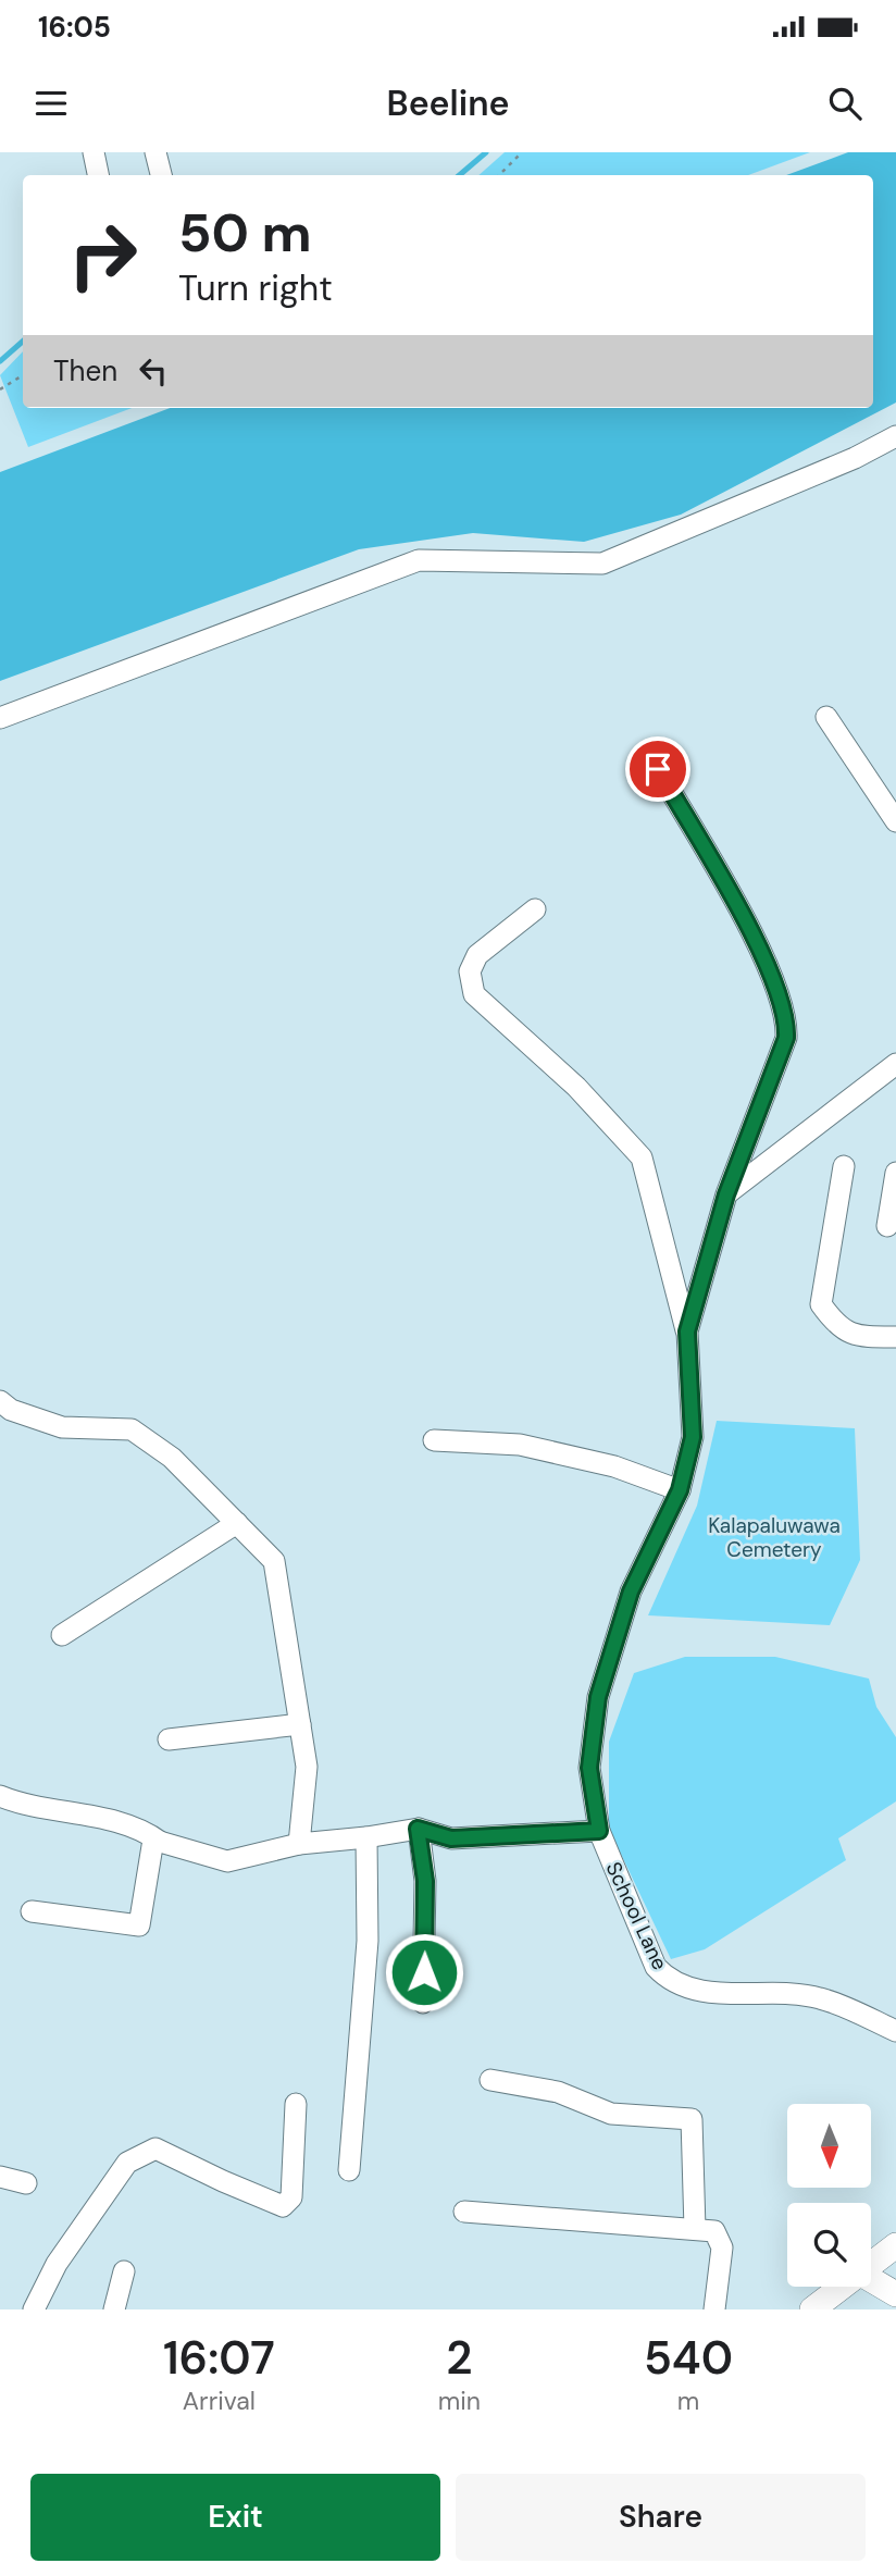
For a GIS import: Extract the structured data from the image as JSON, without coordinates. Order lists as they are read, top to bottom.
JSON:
{
  "streets": {
    "street": ["School Lane"]
  },
  "parks": ["Kalapaluwawa Cemetery"],
  "north": "bottom",
  "page": {
    "status": "16:05",
    "header": "Beeline",
    "turn": ["50 m", "Turn right"],
    "then": "Then",
    "eta": [
      "16:07",
      "Arrival",
      "2",
      "min",
      "540",
      "m"
    ],
    "buttons": ["Exit", "Share"]
  }
}
